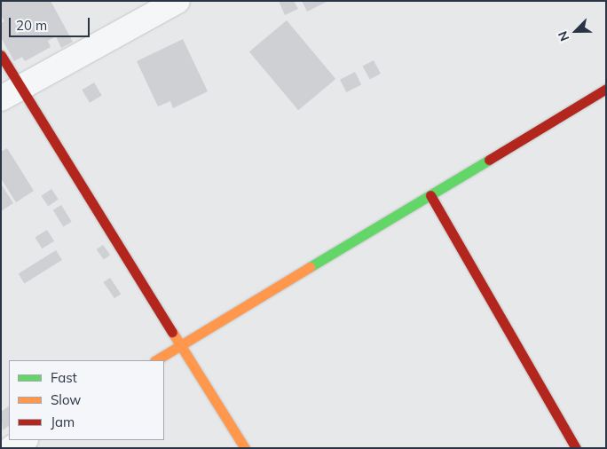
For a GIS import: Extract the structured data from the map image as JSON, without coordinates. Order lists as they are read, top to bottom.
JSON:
{
  "legend": ["Fast", "Slow", "Jam"],
  "scale_bar": "20 m",
  "north": "bottom left"
}
